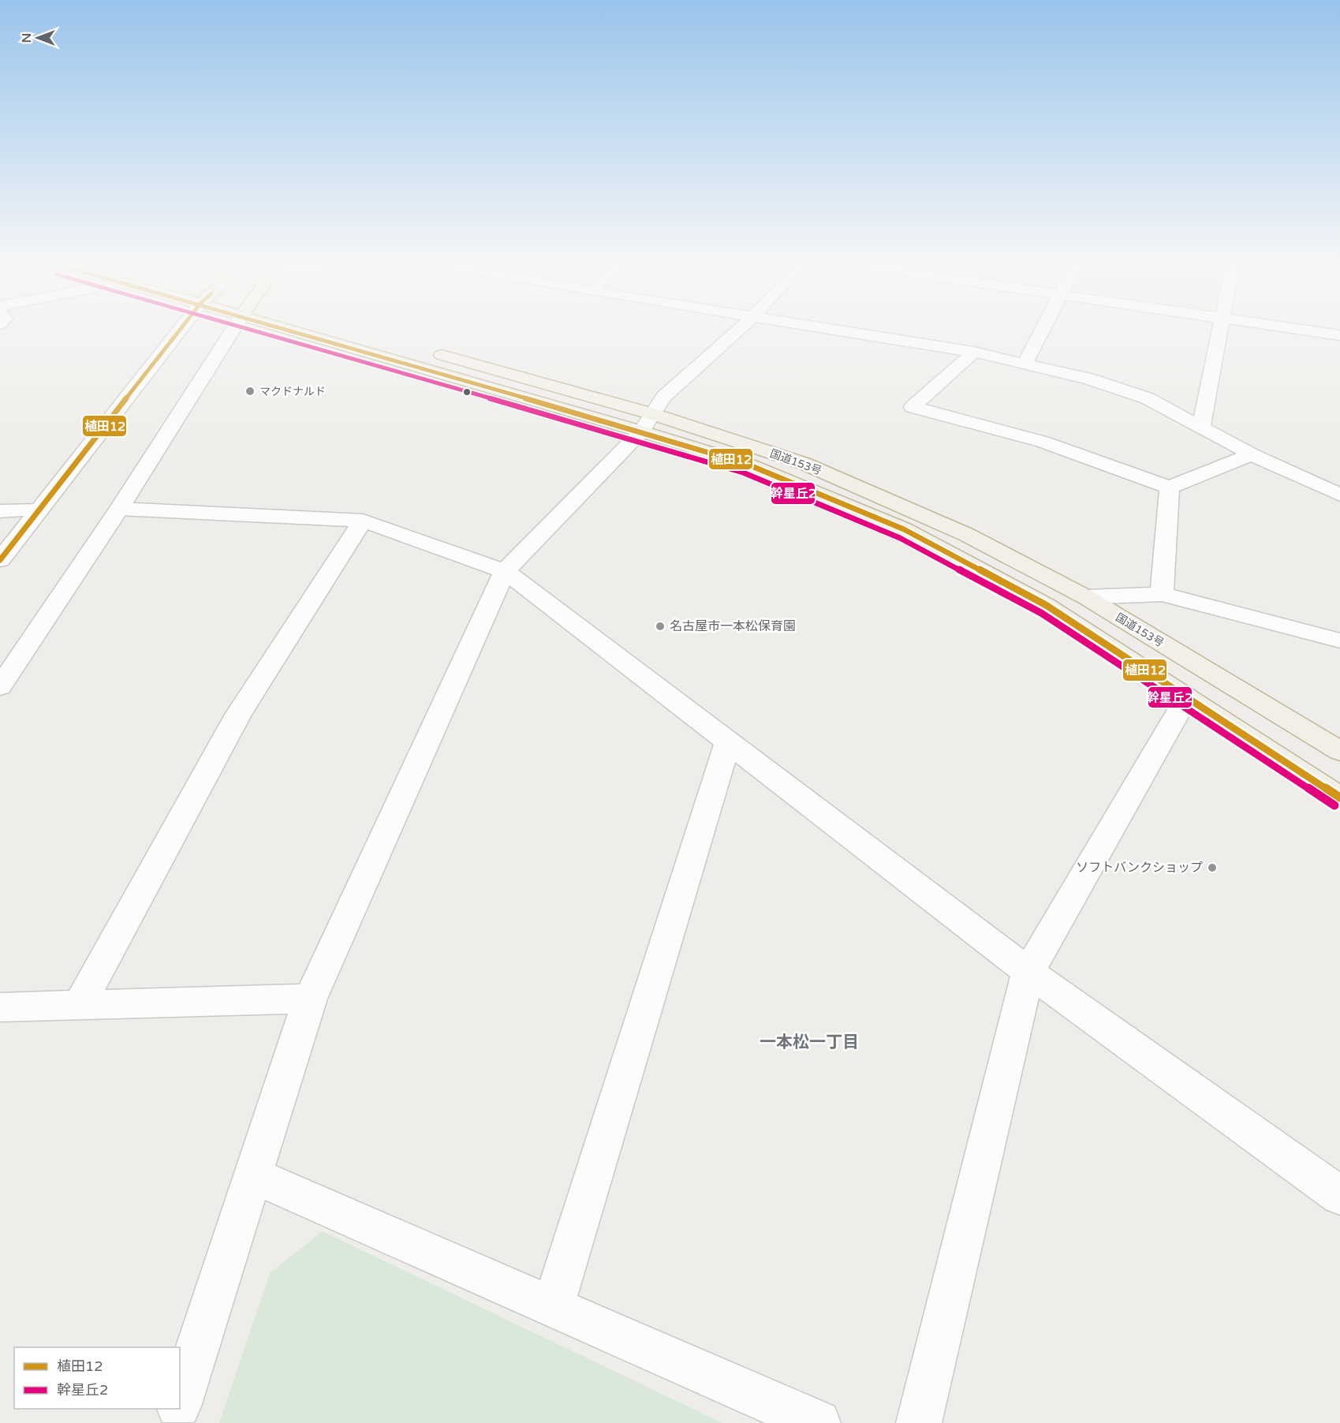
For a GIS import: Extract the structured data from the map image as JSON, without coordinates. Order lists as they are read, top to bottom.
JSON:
{
  "streets": {
    "highway": ["国道153号"]
  },
  "districts": ["一本松一丁目"],
  "places": ["マクドナルド", "名古屋市一本松保育園", "ソフトバンクショップ"],
  "lines": ["transit line 植田12", "transit line 幹星丘2"],
  "legend": ["植田12", "幹星丘2"],
  "north": "left"
}
